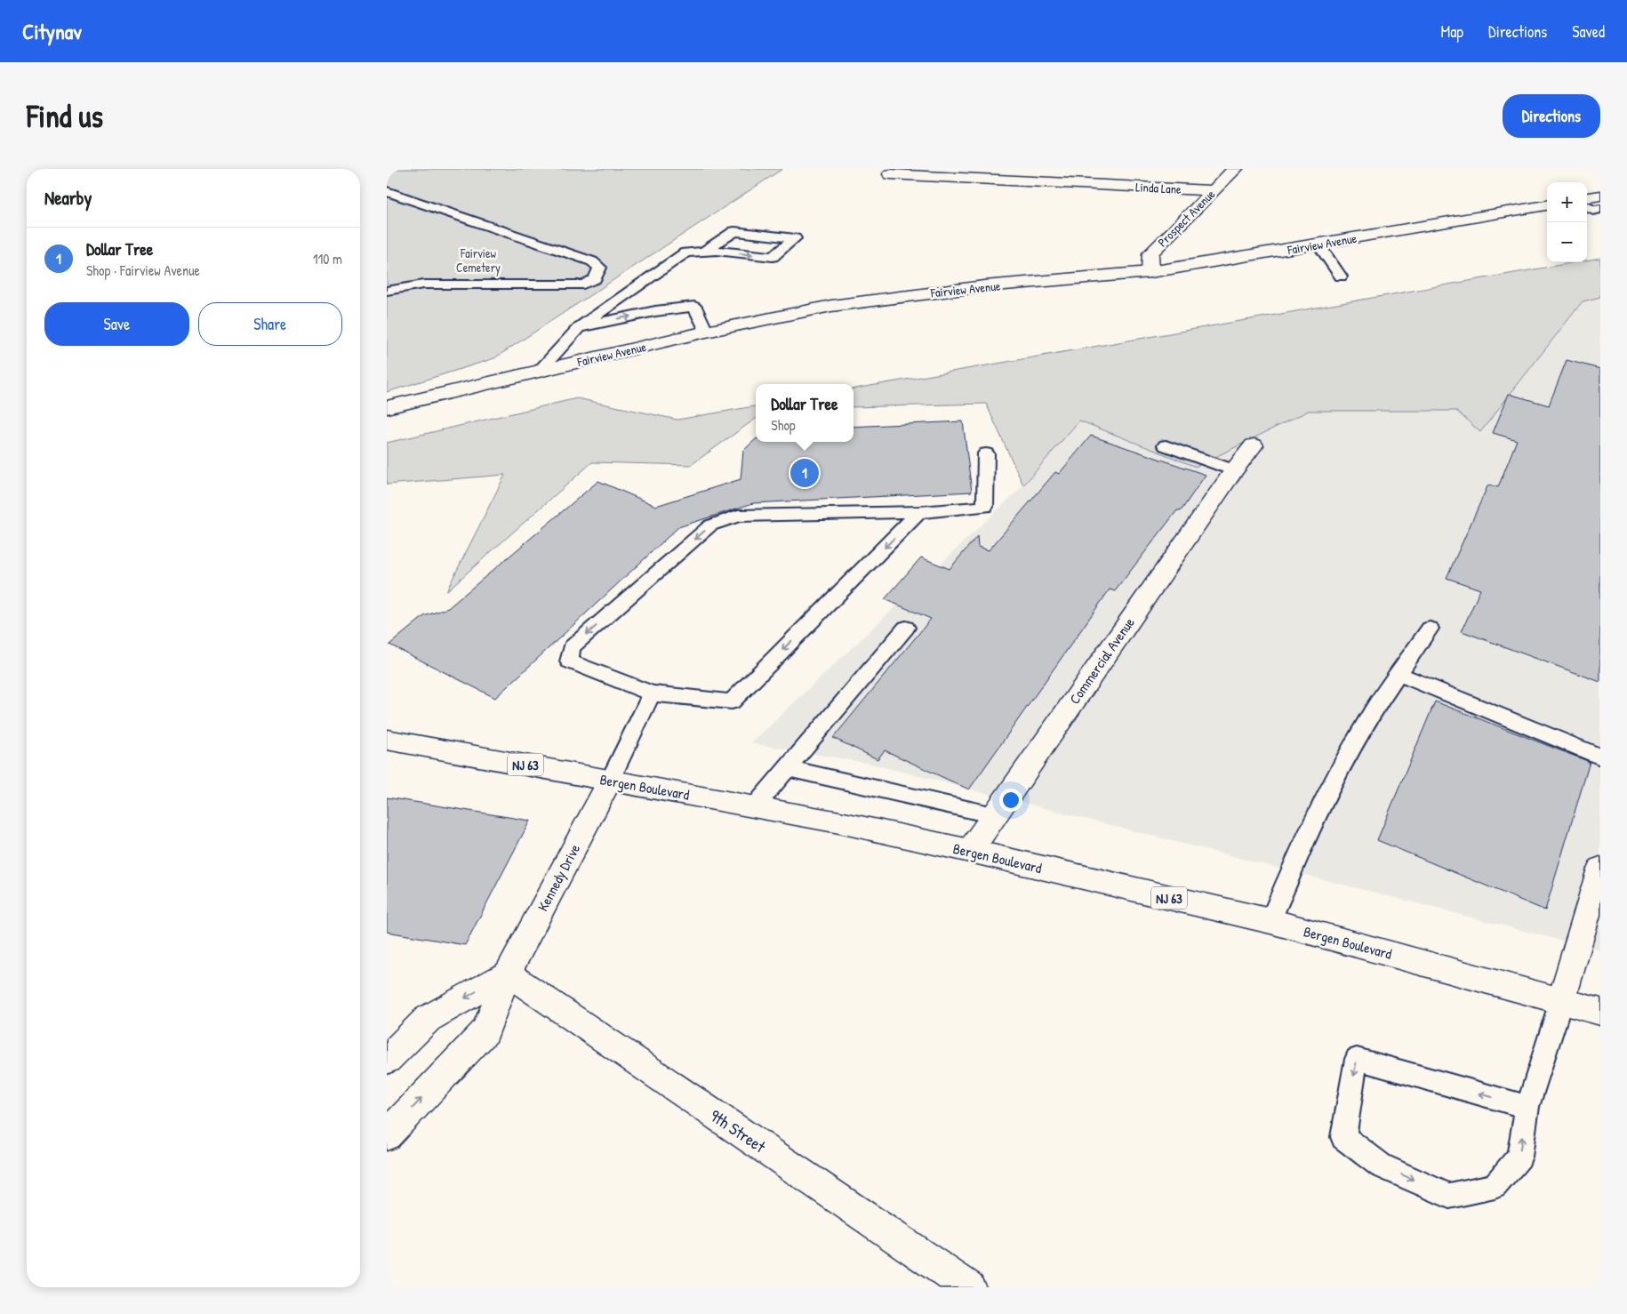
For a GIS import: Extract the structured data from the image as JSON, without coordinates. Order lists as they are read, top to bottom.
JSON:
{
  "streets": {
    "main road": [
      "Linda Lane",
      "Prospect Avenue",
      "Fairview Avenue",
      "Commercial Avenue",
      "NJ 63",
      "Bergen Boulevard",
      "Kennedy Drive",
      "9th Street"
    ]
  },
  "crossings": [
    ["Linda Lane", "Prospect Avenue"],
    ["Prospect Avenue", "Fairview Avenue"],
    ["Commercial Avenue", "Bergen Boulevard"],
    ["Bergen Boulevard", "Kennedy Drive"],
    ["Kennedy Drive", "9th Street"]
  ],
  "parks": ["Fairview Cemetery"],
  "page": {
    "header": "Citynav",
    "nav": ["Map", "Directions", "Saved"],
    "buttons": [
      "Directions",
      ["Save", "Share"]
    ],
    "title": "Find us",
    "heading": "Nearby",
    "map_buttons": ["+", "−"],
    "list": [
      {
        "mark": "1",
        "name": "Dollar Tree",
        "note": "Shop · Fairview Avenue",
        "value": "110 m"
      }
    ],
    "popup": ["Dollar Tree", "Shop"],
    "pins": "1"
  }
}
